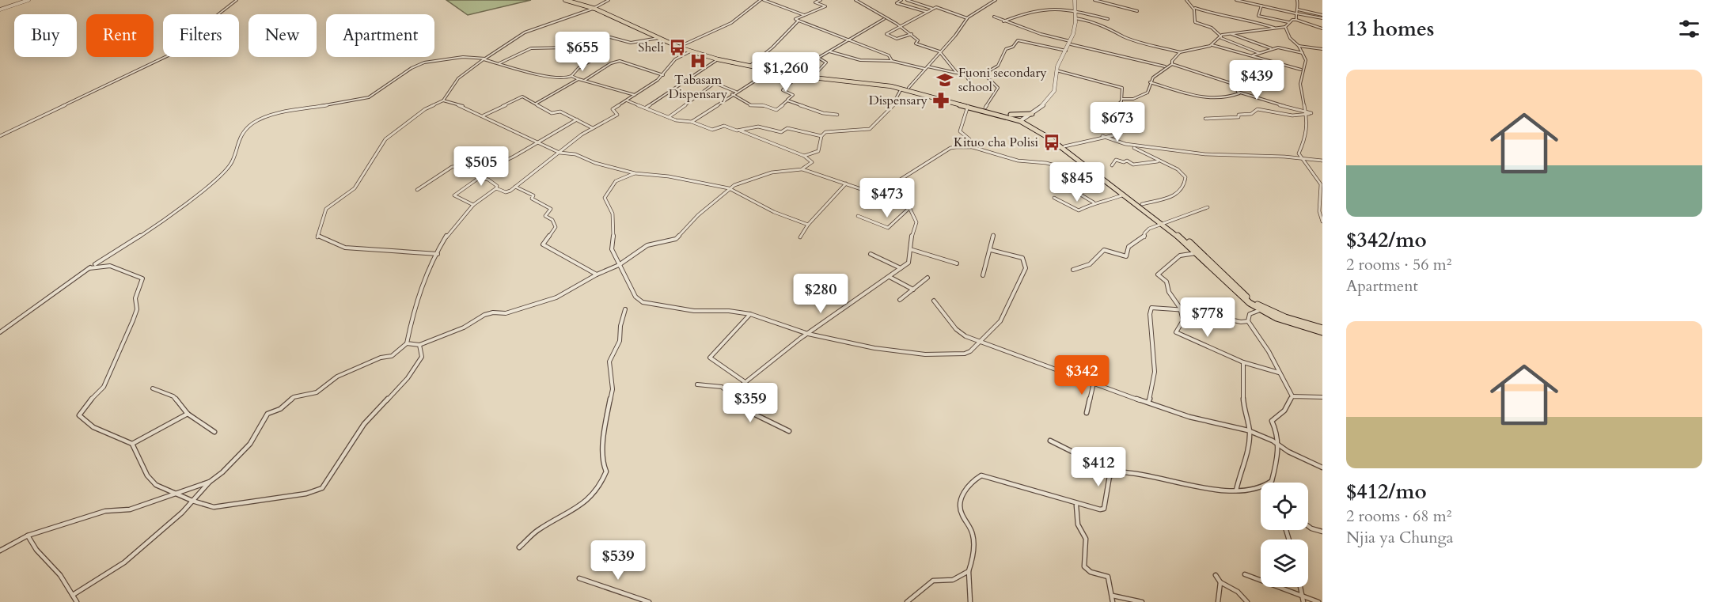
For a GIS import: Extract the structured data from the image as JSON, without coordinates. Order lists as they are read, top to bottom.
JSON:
{
  "places": {
    "bus stop": ["Sheli", "Kituo cha Polisi"],
    "hospital": ["Tabasam Dispensary"],
    "school or university": ["Fuoni secondary school"],
    "pharmacy": ["Dispensary"]
  },
  "page": {
    "heading": "13 homes",
    "chip": [
      "Buy",
      "Rent",
      "Filters",
      "New",
      "Apartment"
    ],
    "price": [
      "$655",
      "$1,260",
      "$439",
      "$673",
      "$505",
      "$845",
      "$473",
      "$280",
      "$778",
      "$342",
      "$359",
      "$412",
      "$539"
    ],
    "list": [
      {
        "name": "$342/mo",
        "note": "2 rooms · 56 m² · Apartment"
      },
      {
        "name": "$412/mo",
        "note": "2 rooms · 68 m² · Njia ya Chunga"
      }
    ]
  }
}
